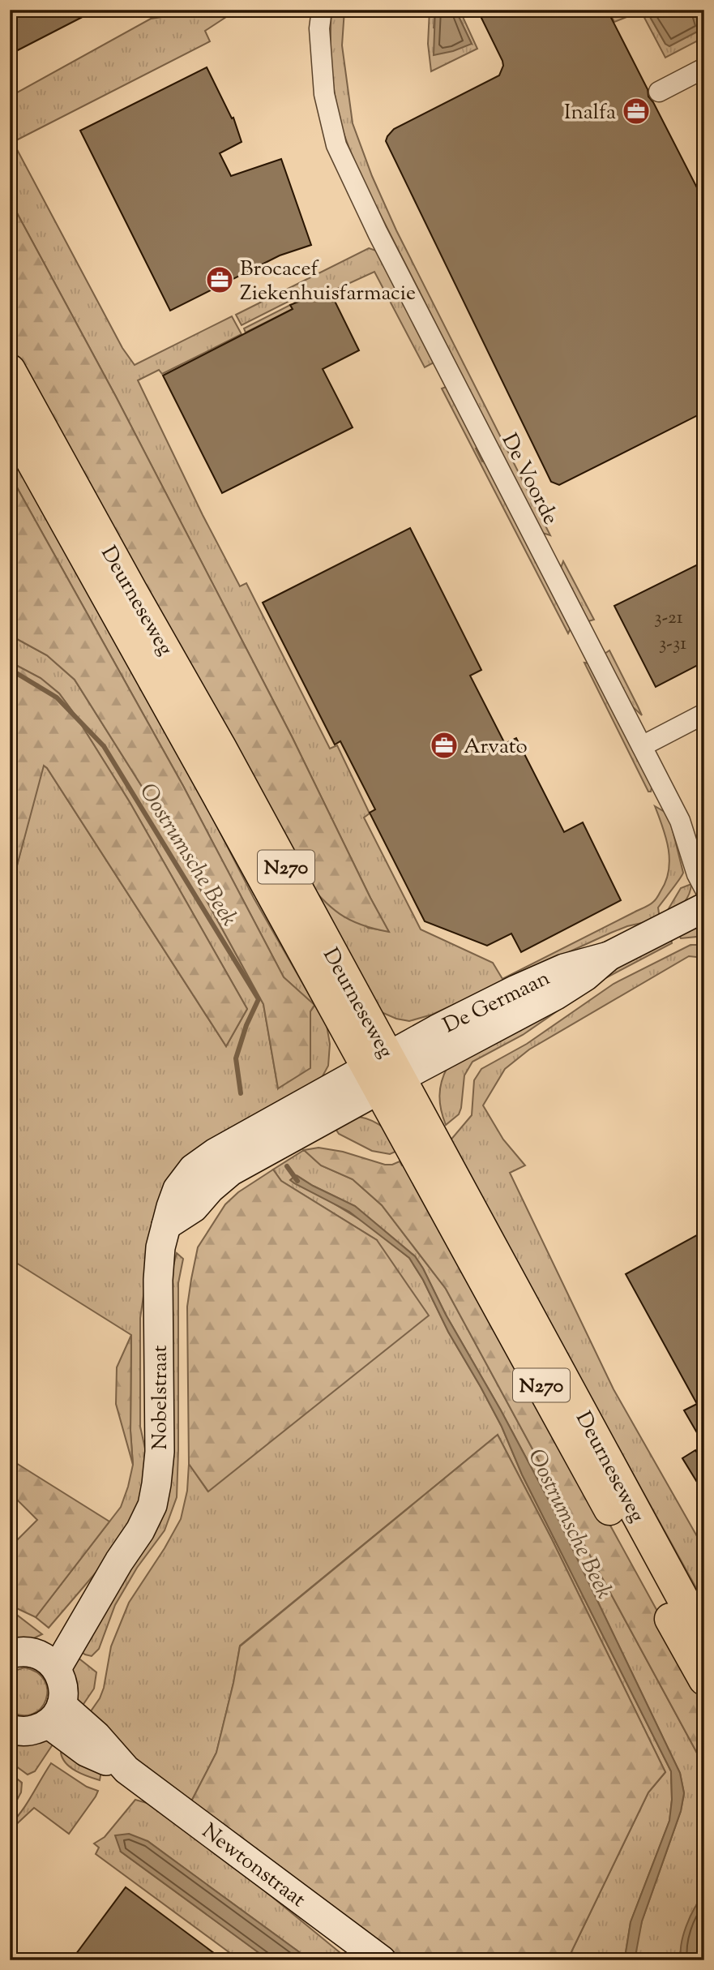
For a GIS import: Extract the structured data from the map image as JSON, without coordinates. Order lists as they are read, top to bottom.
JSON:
{
  "streets": {
    "main road": ["Deurneseweg", "N270"],
    "street": [
      "De Voorde",
      "De Germaan",
      "Nobelstraat",
      "Newtonstraat"
    ]
  },
  "crossings": [
    ["Deurneseweg", "De Germaan"],
    ["Deurneseweg", "Nobelstraat"],
    ["De Germaan", "Nobelstraat"]
  ],
  "water": ["Oostrumsche Beek"],
  "places": {
    "office": ["Inalfa", "Brocacef Ziekenhuisfarmacie", "Arvato"]
  },
  "house_numbers": ["3-21", "3-31"]
}
